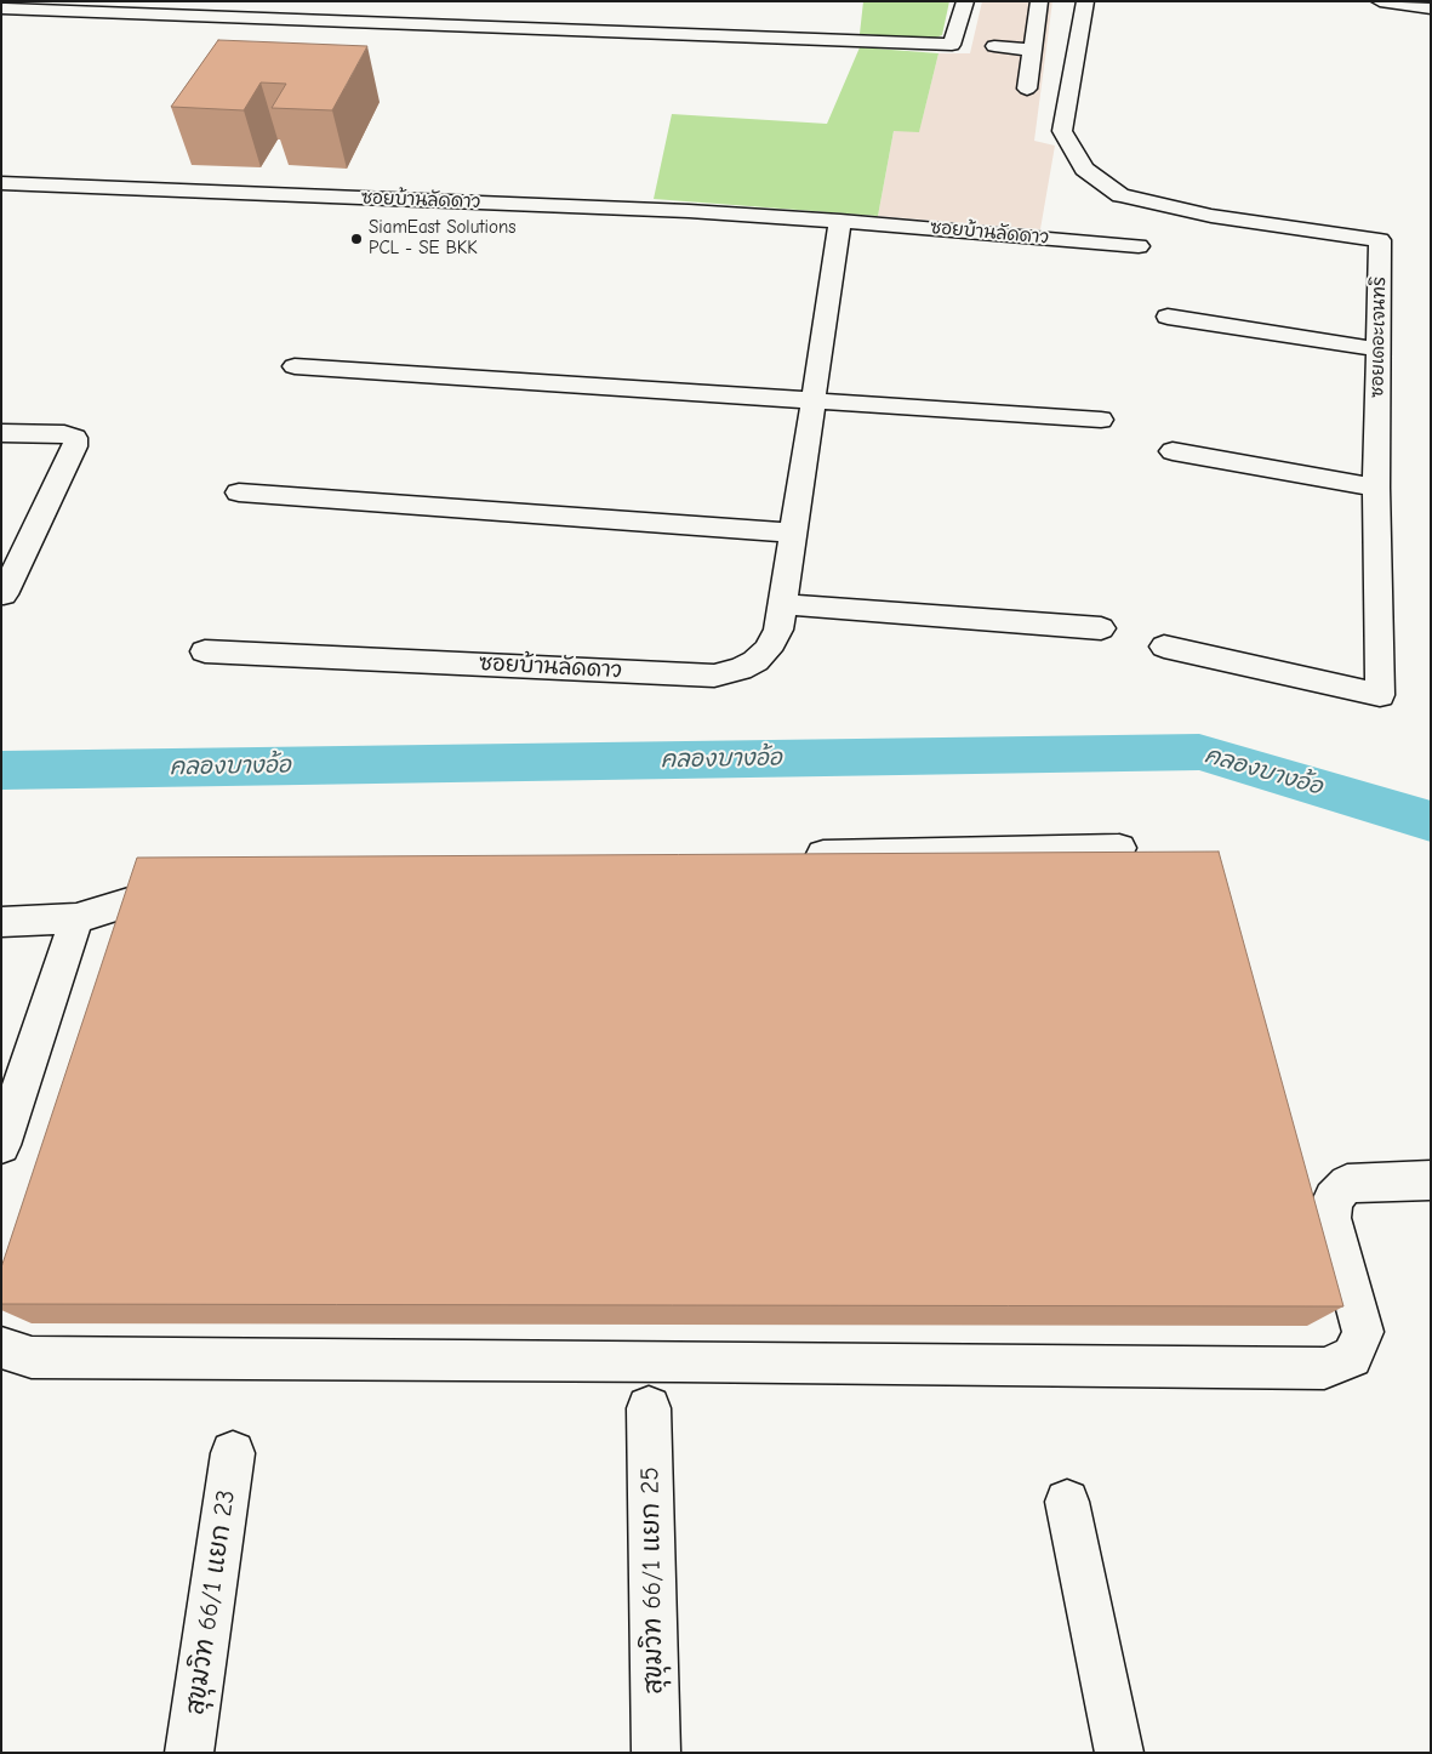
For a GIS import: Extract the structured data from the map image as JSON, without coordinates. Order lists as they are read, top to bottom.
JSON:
{
  "streets": {
    "street": [
      "ซอยบ้านลัดดาว",
      "ซอยเดอะเจนทริ",
      "สุขุมวิท 66/1 แยก 25",
      "สุขุมวิท 66/1 แยก 23"
    ]
  },
  "water": ["คลองบางอ้อ"],
  "places": ["SiamEast Solutions PCL - SE BKK"]
}
